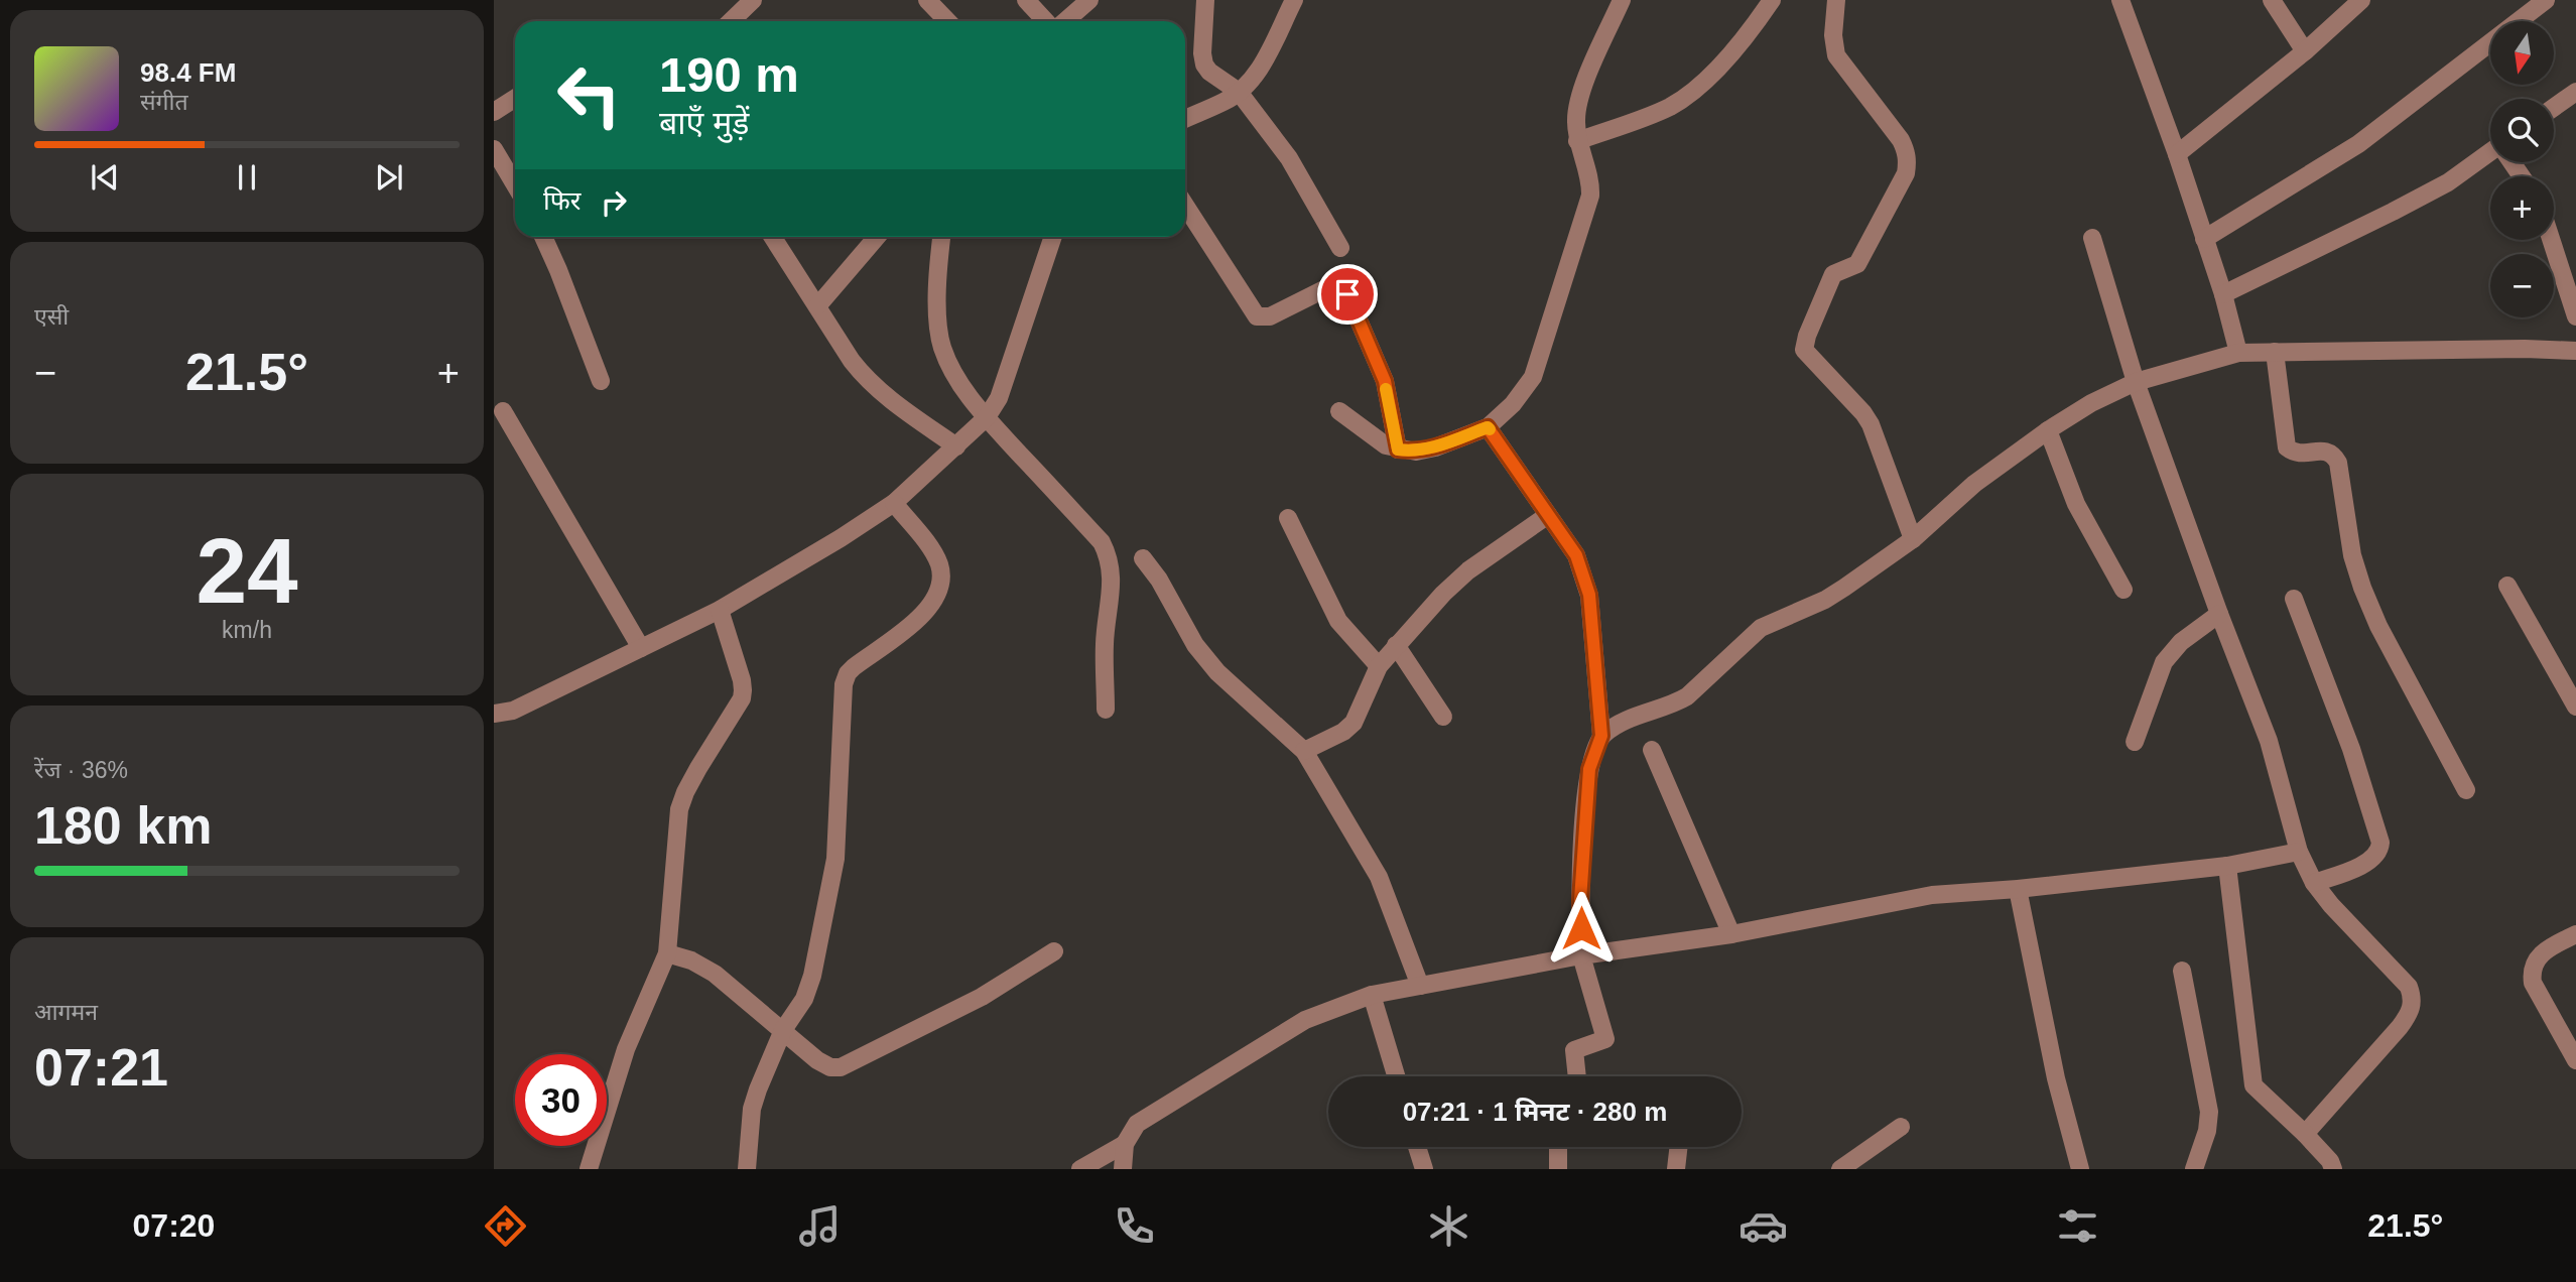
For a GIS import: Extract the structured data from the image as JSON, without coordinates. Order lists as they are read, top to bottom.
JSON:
{
  "north": "bottom",
  "page": {
    "map_buttons": ["+", "−"],
    "turn": ["190 m", "बाएँ मुड़ें"],
    "song": ["98.4 FM", "संगीत"],
    "then": "फिर",
    "tile": [
      "एसी",
      ["24", "km/h"],
      ["रेंज · 36%", "180 km"],
      ["आगमन", "07:21"]
    ],
    "heat": ["−", "21.5°", "+"],
    "limit": "30",
    "trip": "07:21 · 1 मिनट · 280 m",
    "tabs": ["07:20", "21.5°"]
  }
}
